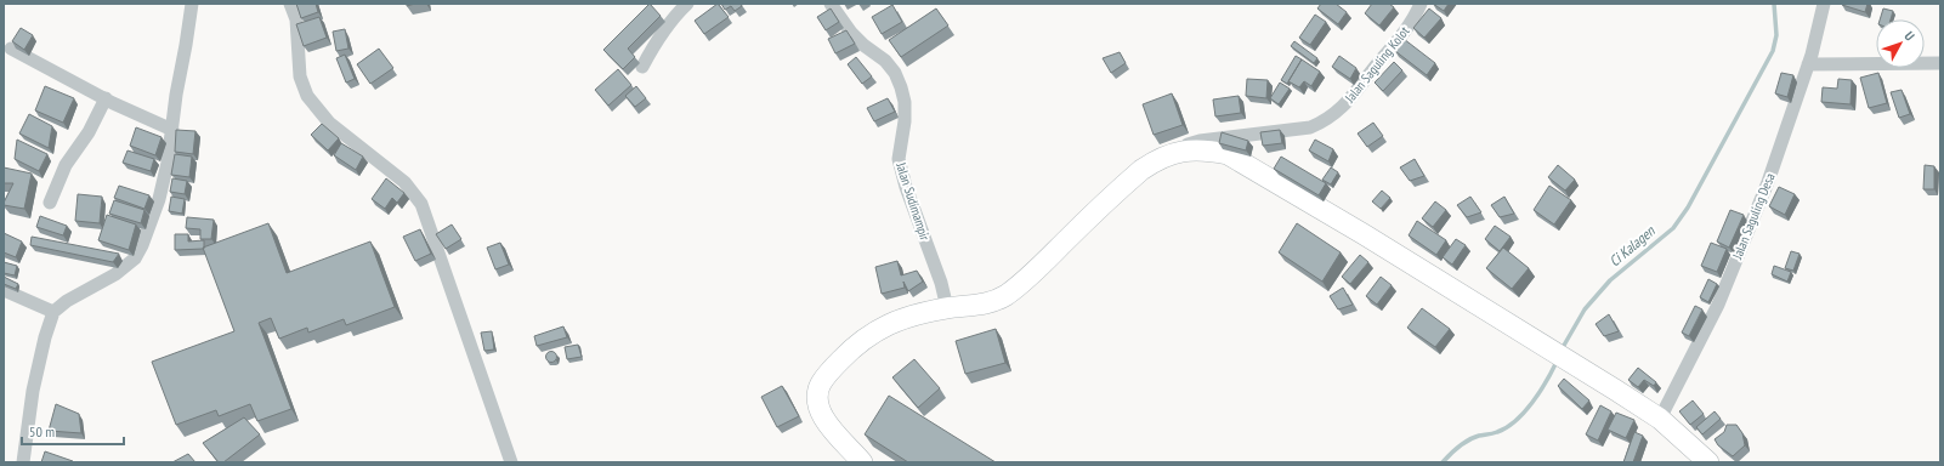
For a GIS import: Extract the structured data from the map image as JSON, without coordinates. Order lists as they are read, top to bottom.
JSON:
{
  "streets": {
    "street": ["Jalan Saguling Kolot", "Jalan Sudimampir", "Jalan Saguling Desa"]
  },
  "water": ["Ci Kalagen"],
  "scale_bar": "50 m",
  "north": "top right"
}
